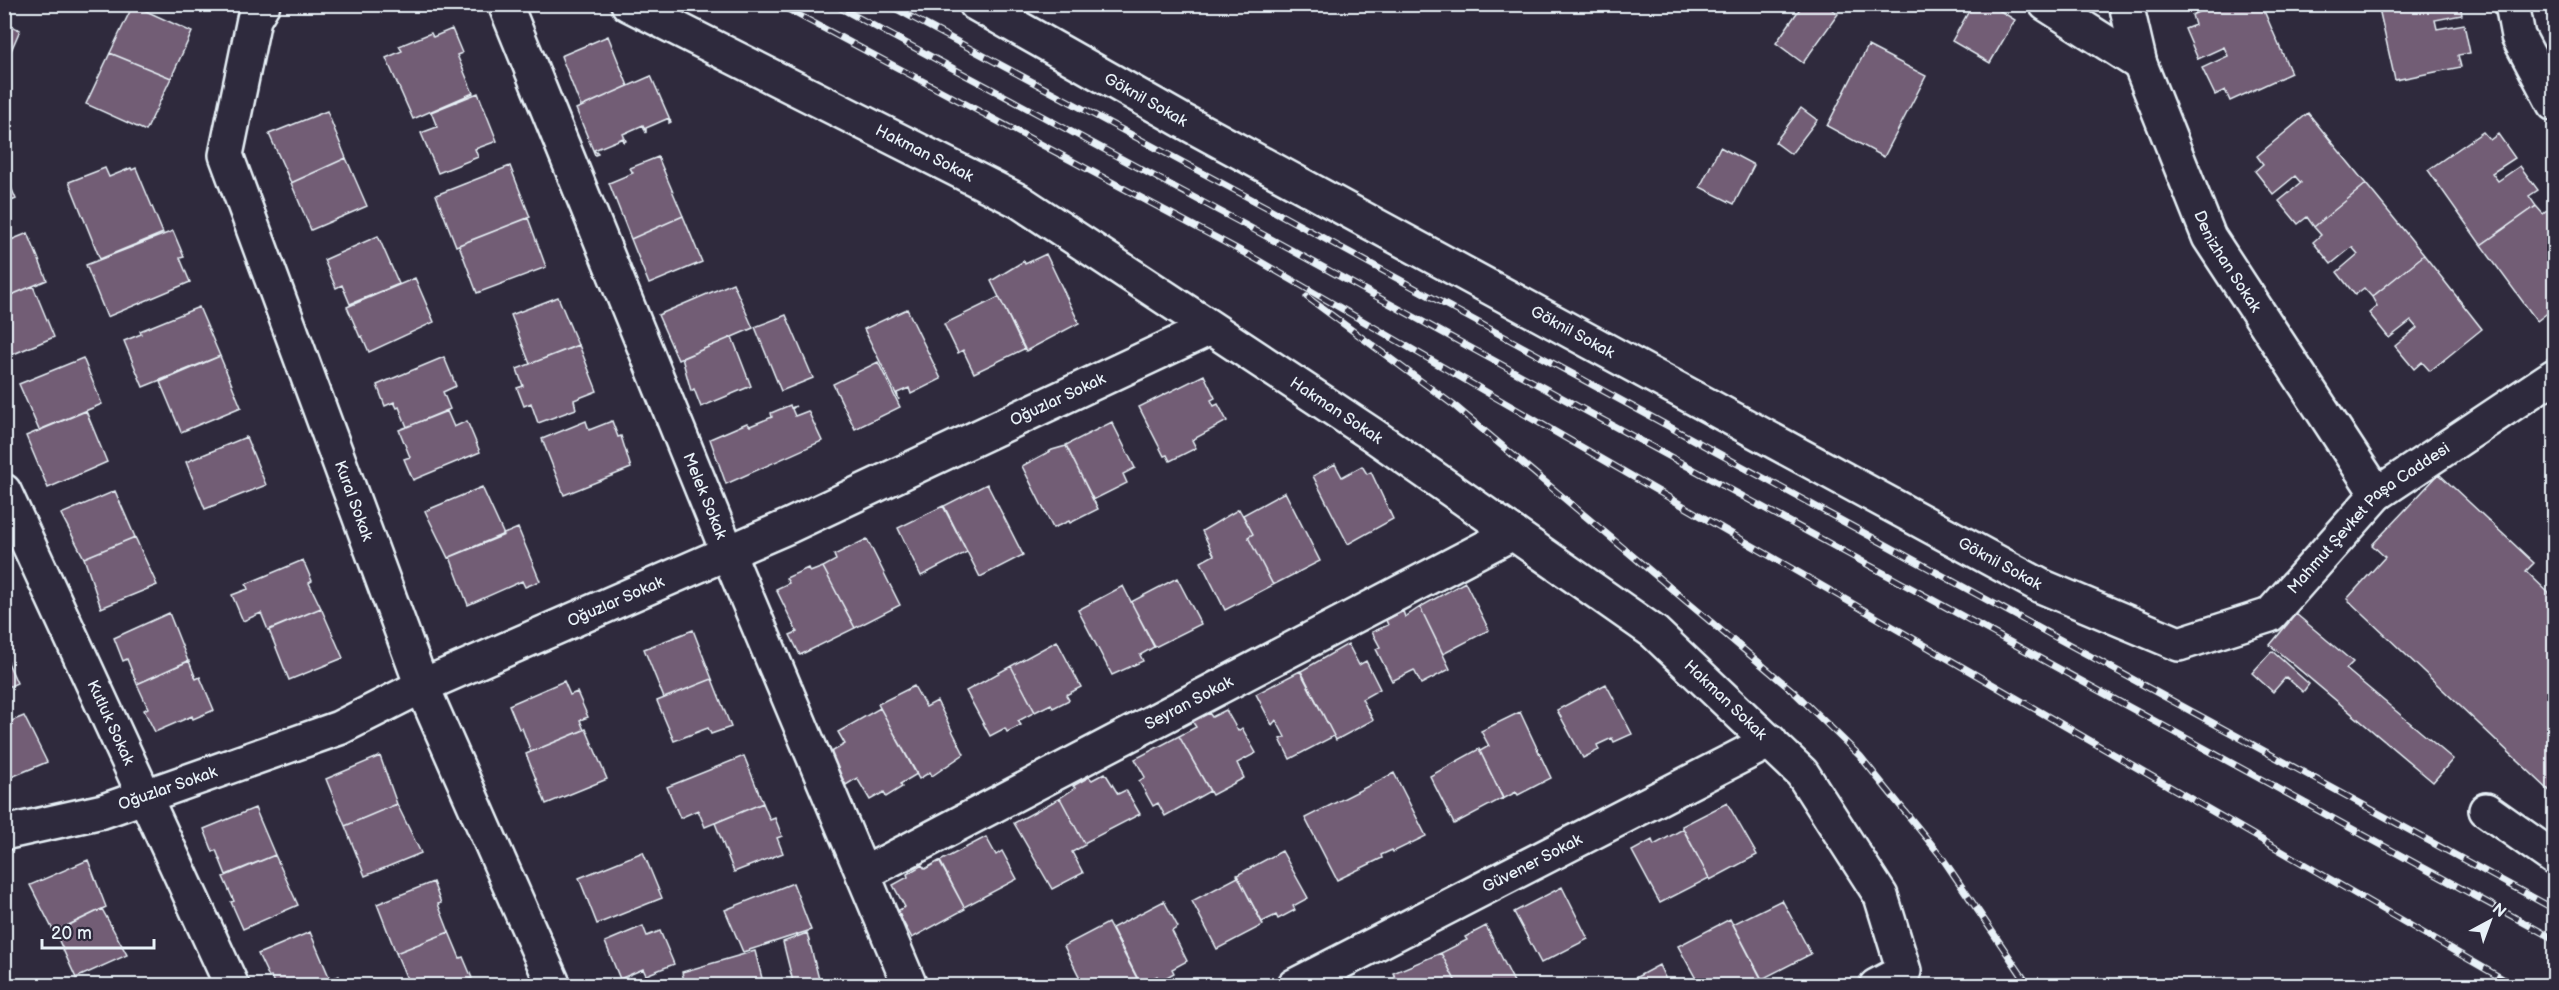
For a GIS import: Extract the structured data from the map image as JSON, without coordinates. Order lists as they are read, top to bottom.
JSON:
{
  "streets": {
    "street": [
      "Göknil Sokak",
      "Hakman Sokak",
      "Denizhan Sokak",
      "Oğuzlar Sokak",
      "Melek Sokak",
      "Kural Sokak",
      "Mahmut Şevket Paşa Caddesi",
      "Seyran Sokak",
      "Kutluk Sokak",
      "Güvener Sokak"
    ]
  },
  "crossings": [
    ["Göknil Sokak", "Mahmut Şevket Paşa Caddesi"],
    ["Hakman Sokak", "Oğuzlar Sokak"],
    ["Hakman Sokak", "Seyran Sokak"],
    ["Hakman Sokak", "Güvener Sokak"],
    ["Denizhan Sokak", "Mahmut Şevket Paşa Caddesi"],
    ["Oğuzlar Sokak", "Melek Sokak"],
    ["Oğuzlar Sokak", "Kural Sokak"],
    ["Oğuzlar Sokak", "Kutluk Sokak"],
    ["Melek Sokak", "Seyran Sokak"]
  ],
  "scale_bar": "20 m",
  "north": "top right"
}
